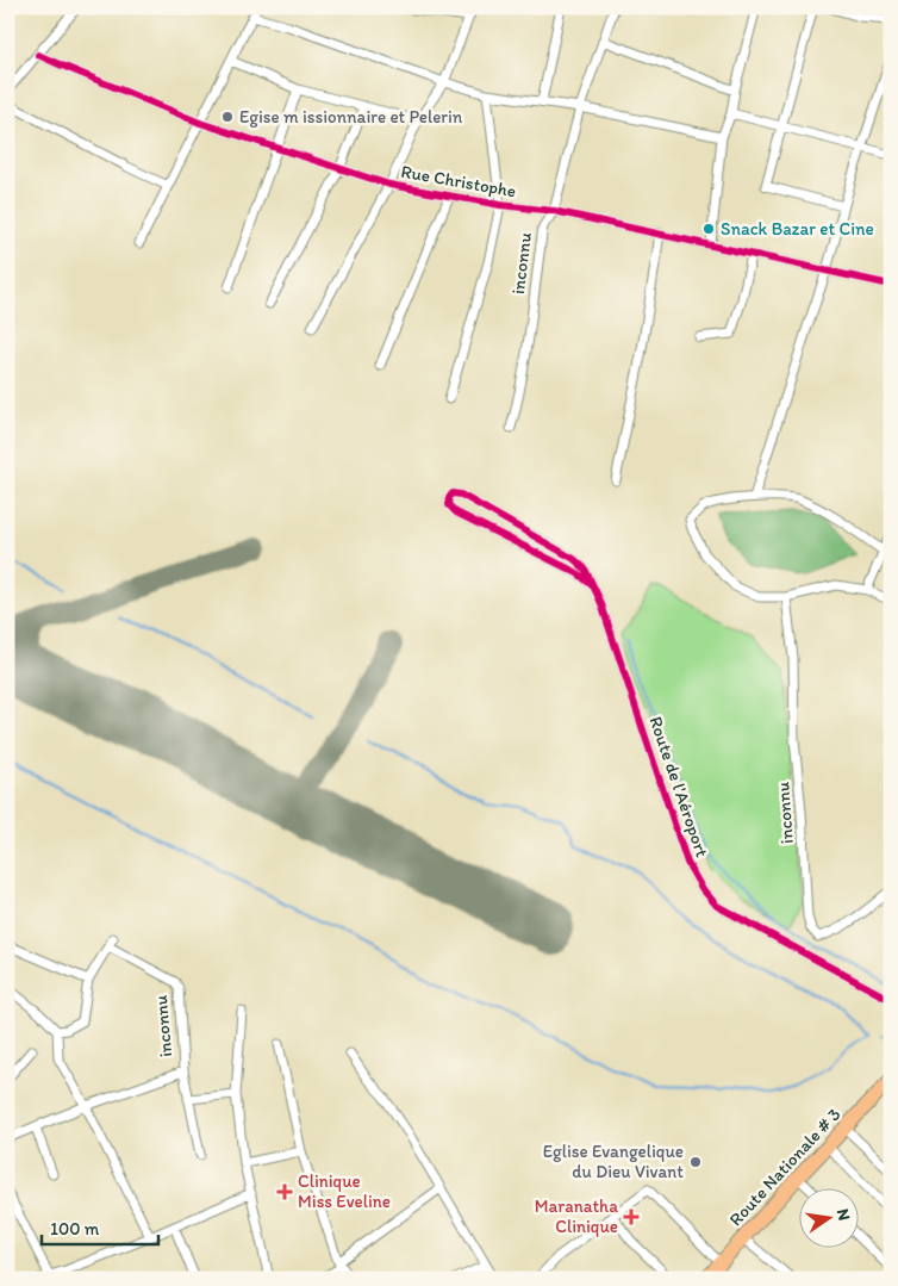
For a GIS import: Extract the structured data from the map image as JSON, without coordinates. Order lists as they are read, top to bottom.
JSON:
{
  "streets": {
    "main road": ["Route Nationale # 3"],
    "street": ["Rue Christophe", "inconnu", "Route de l'Aéroport"]
  },
  "crossings": [
    ["Rue Christophe", "inconnu"]
  ],
  "places": {
    "other": ["Egise m issionnaire et Pelerin", "Snack Bazar et Cine", "Eglise Evangelique du Dieu Vivant"],
    "health": ["Clinique Miss Eveline", "Maranatha Clinique"]
  },
  "scale_bar": "100 m",
  "north": "right"
}
